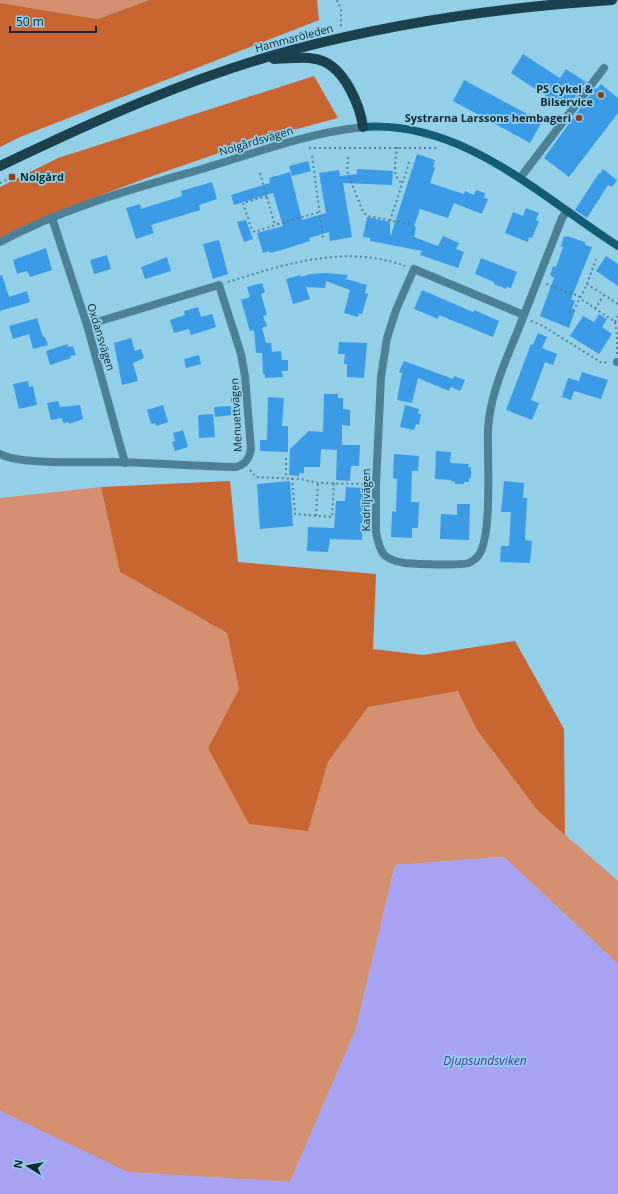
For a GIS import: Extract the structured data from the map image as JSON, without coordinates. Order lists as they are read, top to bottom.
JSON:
{
  "streets": {
    "main road": ["Hammaröleden"],
    "street": [
      "Nolgårdsvägen",
      "Oxdansvägen",
      "Menuettvägen",
      "Kadriljvägen"
    ]
  },
  "crossings": [
    ["Nolgårdsvägen", "Oxdansvägen"],
    ["Nolgårdsvägen", "Kadriljvägen"],
    ["Oxdansvägen", "Menuettvägen"]
  ],
  "water": ["Djupsundsviken"],
  "places": {
    "other": ["PS Cykel & Bilservice", "Systrarna Larssons hembageri"],
    "transit": ["Nolgård"]
  },
  "scale_bar": "50 m",
  "north": "left"
}
